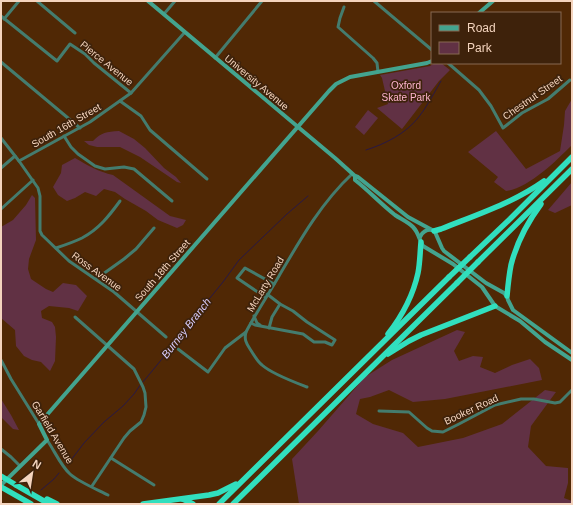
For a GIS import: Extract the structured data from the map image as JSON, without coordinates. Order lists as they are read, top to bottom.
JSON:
{
  "streets": {
    "main road": ["University Avenue", "South 18th Street", "Garfield Avenue"],
    "street": [
      "Pierce Avenue",
      "Chestnut Street",
      "South 16th Street",
      "Ross Avenue",
      "McLarty Road",
      "Booker Road"
    ]
  },
  "crossings": [
    ["Pierce Avenue", "South 16th Street"],
    ["University Avenue", "South 16th Street"],
    ["University Avenue", "South 18th Street"],
    ["University Avenue", "McLarty Road"],
    ["South 16th Street", "Ross Avenue"],
    ["South 18th Street", "Ross Avenue"],
    ["South 18th Street", "Garfield Avenue"]
  ],
  "water": ["Burney Branch"],
  "parks": ["Oxford Skate Park"],
  "legend": ["Road", "Park"],
  "north": "top right"
}
